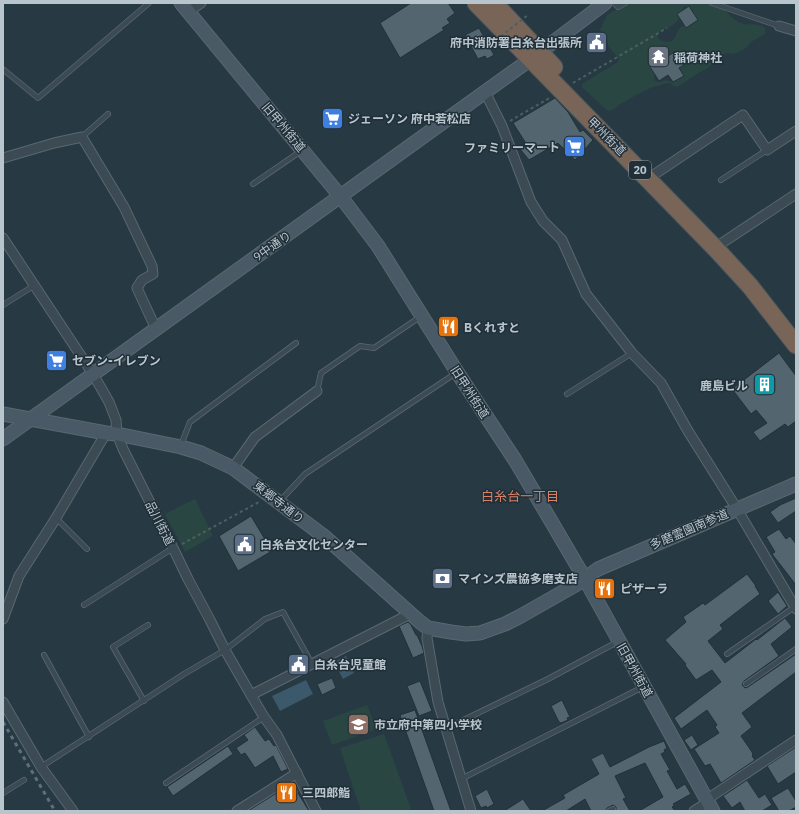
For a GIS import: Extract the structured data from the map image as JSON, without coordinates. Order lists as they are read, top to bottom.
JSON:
{
  "streets": {
    "highway": ["甲州街道", "20"],
    "street": [
      "旧甲州街道",
      "9中通り",
      "東郷寺通り",
      "品川街道",
      "多磨霊園南参道"
    ]
  },
  "crossings": [
    ["旧甲州街道", "9中通り"],
    ["旧甲州街道", "東郷寺通り"],
    ["旧甲州街道", "多磨霊園南参道"],
    ["甲州街道", "9中通り"],
    ["9中通り", "東郷寺通り"],
    ["9中通り", "品川街道"],
    ["東郷寺通り", "品川街道"],
    ["東郷寺通り", "多磨霊園南参道"]
  ],
  "districts": ["白糸台一丁目"],
  "places": {
    "public building": ["府中消防署白糸台出張所", "白糸台文化センター", "白糸台児童館"],
    "temple": ["稲荷神社"],
    "supermarket": ["ジェーソン 府中若松店", "ファミリーマート", "セブン-イレブン"],
    "restaurant": ["Bくれすと", "ピザーラ", "三四郎鮨"],
    "building": ["鹿島ビル"],
    "bank": ["マインズ農協多磨支店"],
    "school or university": ["市立府中第四小学校"]
  }
}
